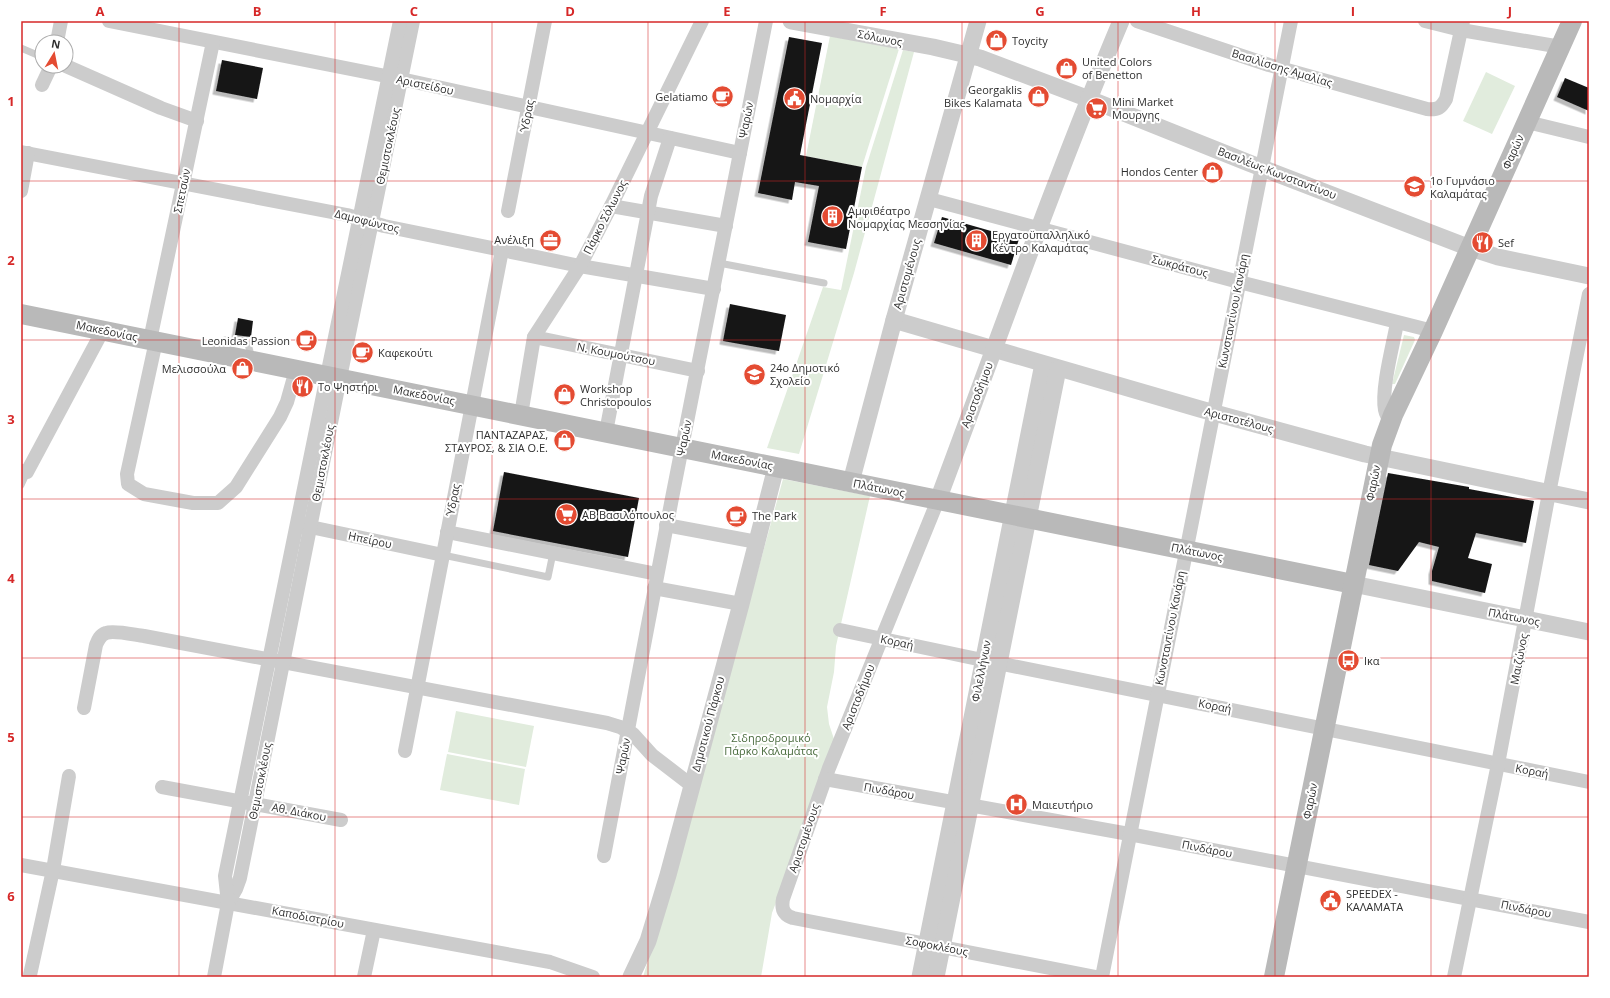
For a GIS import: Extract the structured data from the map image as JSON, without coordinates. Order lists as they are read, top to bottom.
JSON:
{
  "streets": {
    "main road": ["Φαρών", "Μακεδονίας", "Πλάτωνος"],
    "street": [
      "Σόλωνος",
      "Βασιλίσσης Αμαλίας",
      "Αριστείδου",
      "Ύδρας",
      "Ψαρών",
      "Θεμιστοκλέους",
      "Βασιλέως Κωνσταντίνου",
      "Σπετσών",
      "Πάρκο Σόλωνος",
      "Δαμοφώντος",
      "Σωκράτους",
      "Αριστομένους",
      "Κωνσταντίνου Κανάρη",
      "Ν. Κουμούτσου",
      "Αριστοδήμου",
      "Αριστοτέλους",
      "Ηπείρου",
      "Κοραή",
      "Μαιζώνος",
      "Φιλελλήνων",
      "Δημοτικού Πάρκου",
      "Πινδάρου",
      "Αθ. Διάκου",
      "Καποδιστρίου",
      "Σοφοκλέους"
    ]
  },
  "crossings": [
    ["Σόλωνος", "Βασιλέως Κωνσταντίνου"],
    ["Σόλωνος", "Αριστομένους"],
    ["Βασιλίσσης Αμαλίας", "Κωνσταντίνου Κανάρη"],
    ["Αριστείδου", "Ύδρας"],
    ["Αριστείδου", "Ψαρών"],
    ["Αριστείδου", "Θεμιστοκλέους"],
    ["Αριστείδου", "Σπετσών"],
    ["Αριστείδου", "Πάρκο Σόλωνος"],
    ["Ύδρας", "Δαμοφώντος"],
    ["Ύδρας", "Μακεδονίας"],
    ["Ύδρας", "Ηπείρου"],
    ["Ψαρών", "Δαμοφώντος"],
    ["Ψαρών", "Μακεδονίας"],
    ["Ψαρών", "Ν. Κουμούτσου"],
    ["Θεμιστοκλέους", "Δαμοφώντος"],
    ["Θεμιστοκλέους", "Μακεδονίας"],
    ["Θεμιστοκλέους", "Ηπείρου"],
    ["Θεμιστοκλέους", "Αθ. Διάκου"],
    ["Θεμιστοκλέους", "Καποδιστρίου"],
    ["Φαρών", "Βασιλέως Κωνσταντίνου"],
    ["Φαρών", "Σωκράτους"],
    ["Φαρών", "Αριστοτέλους"],
    ["Φαρών", "Πλάτωνος"],
    ["Φαρών", "Κοραή"],
    ["Φαρών", "Πινδάρου"],
    ["Βασιλέως Κωνσταντίνου", "Αριστομένους"],
    ["Βασιλέως Κωνσταντίνου", "Κωνσταντίνου Κανάρη"],
    ["Βασιλέως Κωνσταντίνου", "Αριστοδήμου"],
    ["Σπετσών", "Δαμοφώντος"],
    ["Σπετσών", "Μακεδονίας"],
    ["Πάρκο Σόλωνος", "Δαμοφώντος"],
    ["Πάρκο Σόλωνος", "Μακεδονίας"],
    ["Πάρκο Σόλωνος", "Ν. Κουμούτσου"],
    ["Σωκράτους", "Αριστομένους"],
    ["Σωκράτους", "Κωνσταντίνου Κανάρη"],
    ["Σωκράτους", "Αριστοδήμου"],
    ["Αριστομένους", "Αριστοδήμου"],
    ["Αριστομένους", "Αριστοτέλους"],
    ["Αριστομένους", "Πλάτωνος"],
    ["Αριστομένους", "Πινδάρου"],
    ["Αριστομένους", "Σοφοκλέους"],
    ["Κωνσταντίνου Κανάρη", "Αριστοτέλους"],
    ["Κωνσταντίνου Κανάρη", "Πλάτωνος"],
    ["Κωνσταντίνου Κανάρη", "Κοραή"],
    ["Κωνσταντίνου Κανάρη", "Πινδάρου"],
    ["Μακεδονίας", "Πλάτωνος"],
    ["Μακεδονίας", "Δημοτικού Πάρκου"],
    ["Αριστοδήμου", "Αριστοτέλους"],
    ["Αριστοδήμου", "Πλάτωνος"],
    ["Αριστοδήμου", "Κοραή"],
    ["Αριστοδήμου", "Πινδάρου"],
    ["Αριστοτέλους", "Μαιζώνος"],
    ["Αριστοτέλους", "Φιλελλήνων"],
    ["Πλάτωνος", "Μαιζώνος"],
    ["Πλάτωνος", "Φιλελλήνων"],
    ["Κοραή", "Μαιζώνος"],
    ["Κοραή", "Φιλελλήνων"],
    ["Μαιζώνος", "Πινδάρου"],
    ["Φιλελλήνων", "Πινδάρου"],
    ["Φιλελλήνων", "Σοφοκλέους"]
  ],
  "parks": ["Σιδηροδρομικό Πάρκο Καλαμάτας"],
  "places": {
    "shop": [
      "Τoycity",
      "United Colors of Benetton",
      "Georgaklis Bikes Kalamata",
      "Hondos Center",
      "Μελισσούλα",
      "Workshop Christopoulos",
      "ΠΑΝΤΑΖΑΡΑΣ, ΣΤΑΥΡΟΣ, & ΣΙΑ Ο.Ε."
    ],
    "cafe": [
      "Gelatiamo",
      "Leonidas Passion",
      "Καφεκούτι",
      "The Park"
    ],
    "public building": ["Νομαρχία", "SPEEDEX - ΚΑΛΑΜΑΤΑ"],
    "supermarket": ["Mini Market Μουργης", "ΑΒ Βασιλόπουλος"],
    "school or university": ["1ο Γυμνάσιο Καλαμάτας", "24ο Δημοτικό Σχολείο"],
    "building": ["Αμφιθέατρο Νομαρχίας Μεσσηνίας", "Εργατοϋπαλληλικό Κέντρο Καλαμάτας"],
    "office": ["Ανέλιξη"],
    "restaurant": ["Sef", "Το Ψηστήρι"],
    "bus stop": ["Ικα"],
    "hospital": ["Μαιευτήριο"]
  },
  "north": "top",
  "grid": {
    "columns": [
      "A",
      "B",
      "C",
      "D",
      "E",
      "F",
      "G",
      "H",
      "I",
      "J"
    ],
    "rows": [
      "1",
      "2",
      "3",
      "4",
      "5",
      "6"
    ]
  }
}
